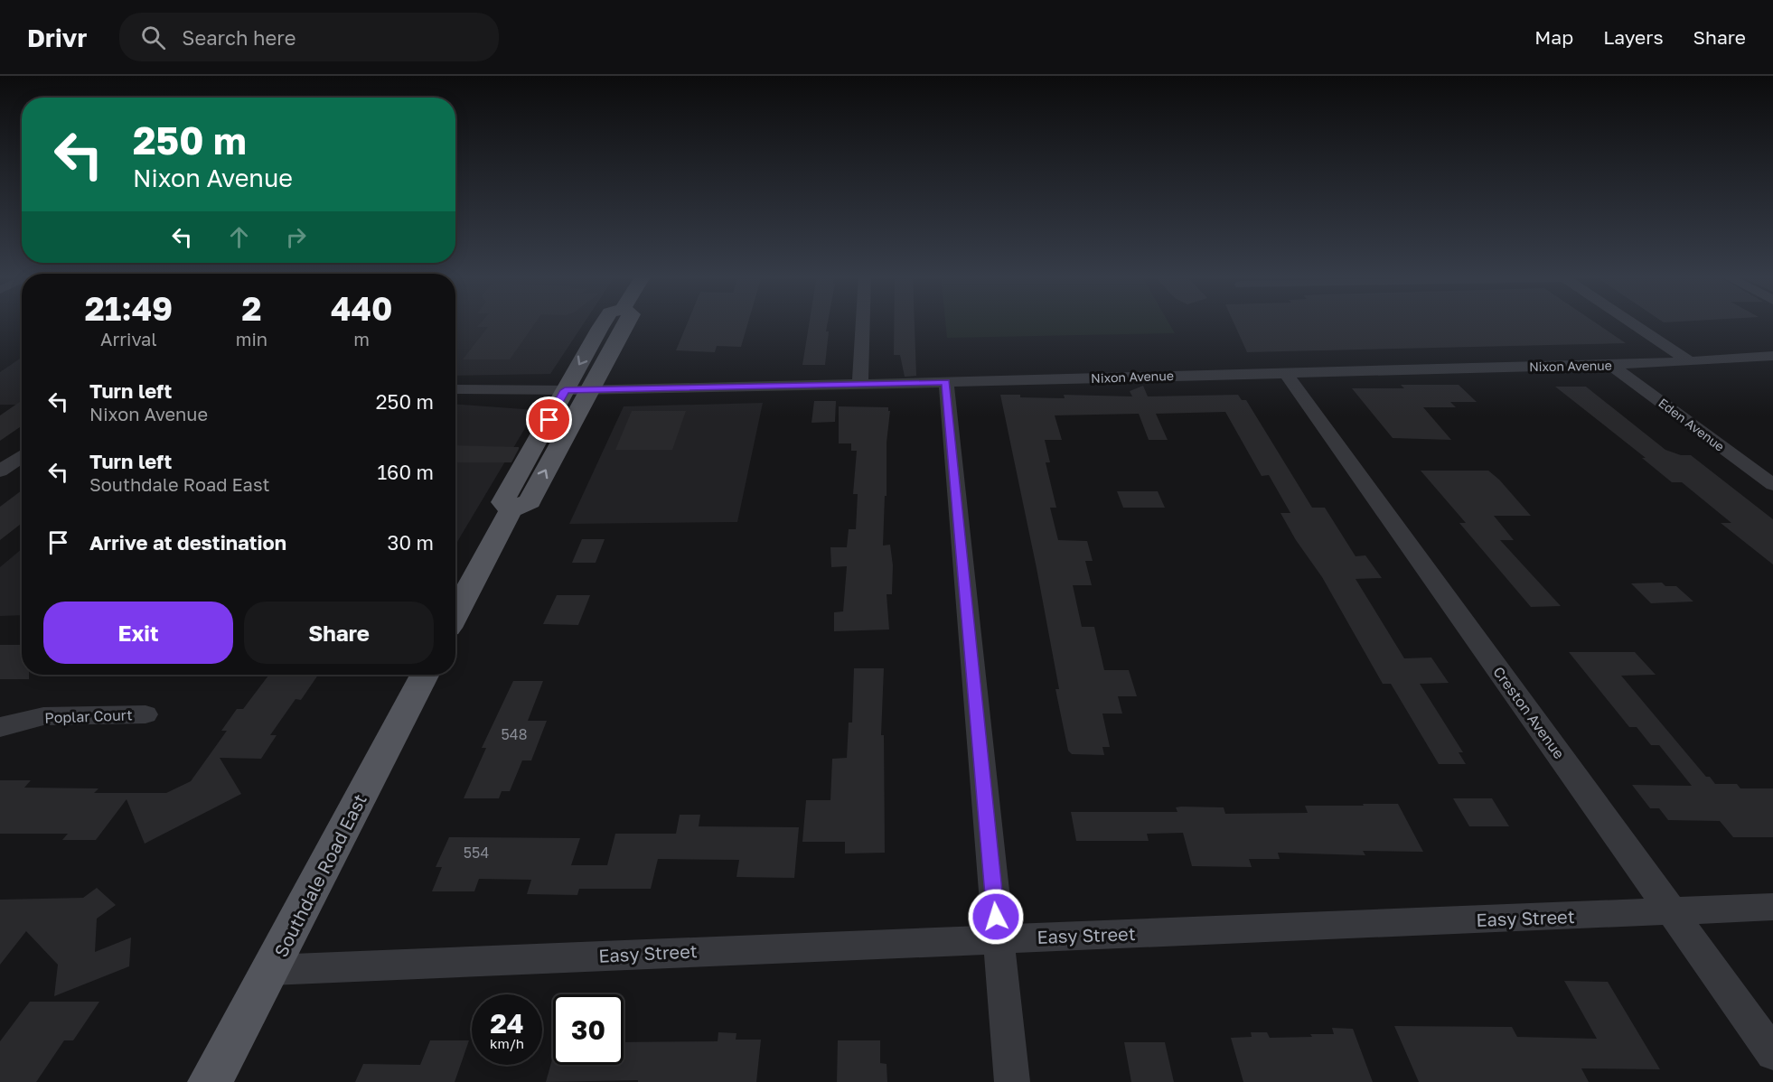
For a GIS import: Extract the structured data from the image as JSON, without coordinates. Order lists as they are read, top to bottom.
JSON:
{
  "streets": {
    "main road": ["Southdale Road East"],
    "street": [
      "Nixon Avenue",
      "Eden Avenue",
      "Creston Avenue",
      "Poplar Court",
      "Easy Street"
    ]
  },
  "crossings": [
    ["Nixon Avenue", "Eden Avenue"],
    ["Nixon Avenue", "Creston Avenue"],
    ["Creston Avenue", "Easy Street"],
    ["Southdale Road East", "Easy Street"]
  ],
  "house_numbers": ["548", "554"],
  "page": {
    "header": "Drivr",
    "search": "Search here",
    "nav": ["Map", "Layers", "Share"],
    "turn": ["250 m", "Nixon Avenue"],
    "eta": [
      "21:49",
      "Arrival",
      "2",
      "min",
      "440",
      "m"
    ],
    "list": [
      {
        "name": "Turn left",
        "note": "Nixon Avenue",
        "value": "250 m"
      },
      {
        "name": "Turn left",
        "note": "Southdale Road East",
        "value": "160 m"
      },
      {
        "name": "Arrive at destination",
        "value": "30 m"
      }
    ],
    "buttons": ["Exit", "Share"],
    "speed": "24 km/h",
    "limit": "30"
  }
}
